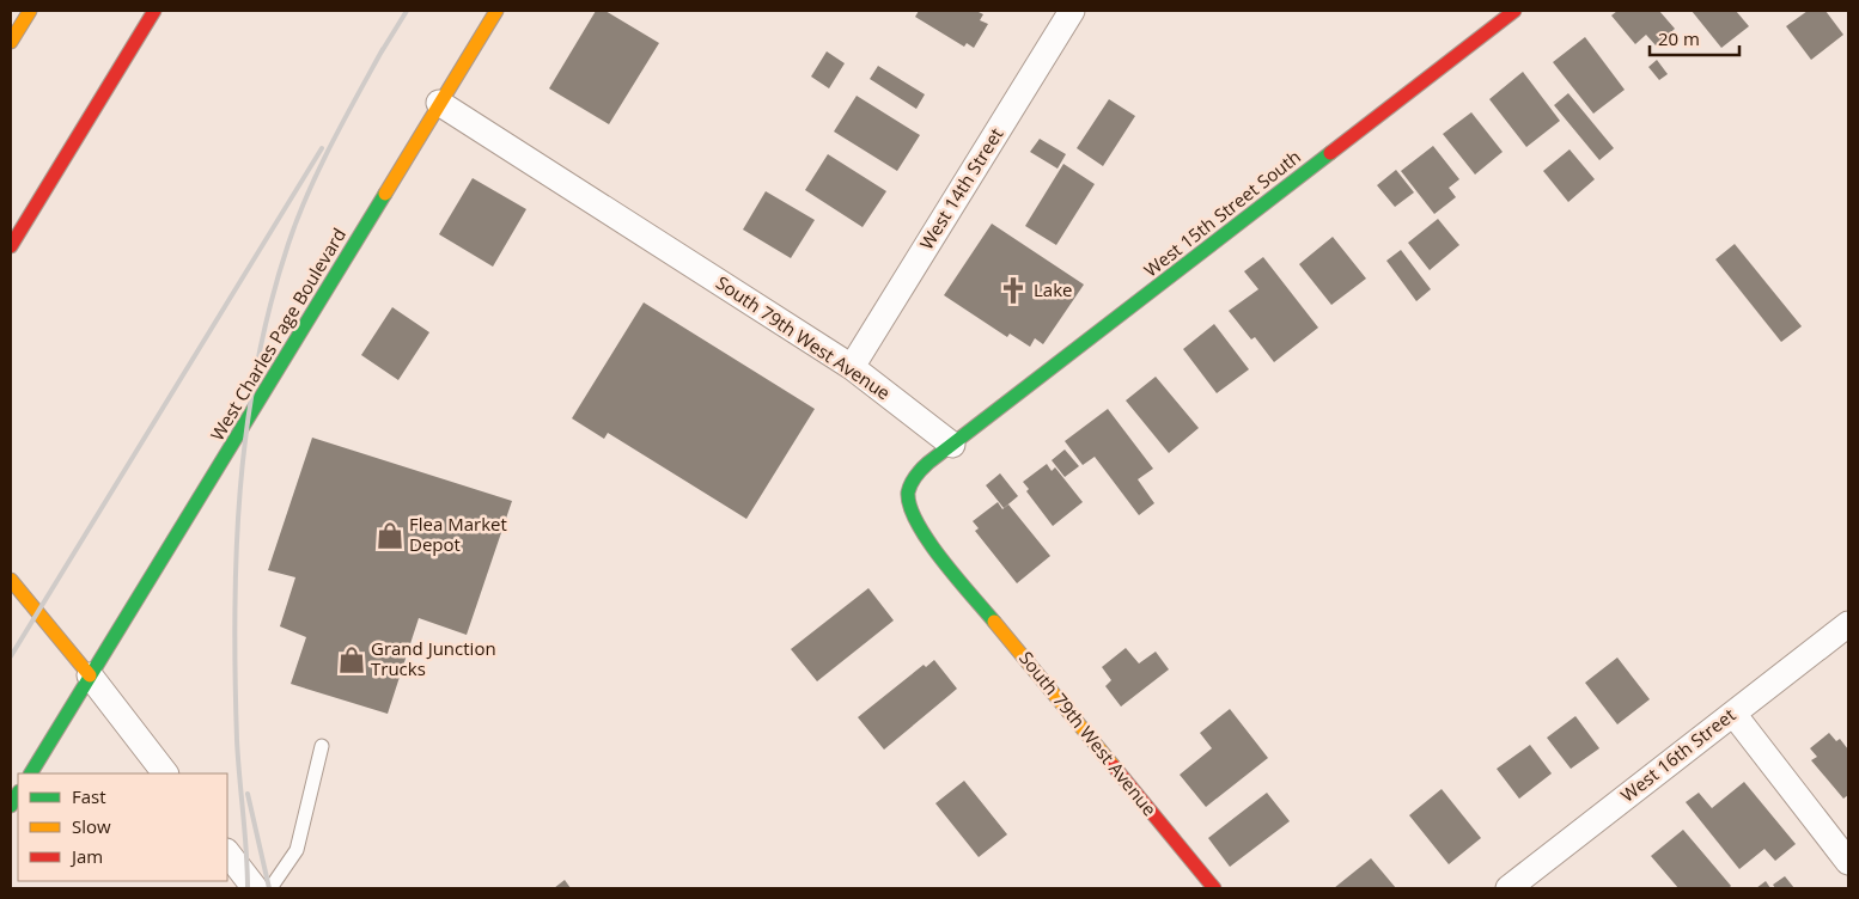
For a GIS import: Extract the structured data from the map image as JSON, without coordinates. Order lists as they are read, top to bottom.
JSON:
{
  "streets": {
    "main road": ["West 15th Street South", "West Charles Page Boulevard", "South 79th West Avenue"],
    "street": ["West 14th Street", "West 16th Street"]
  },
  "crossings": [
    ["West 14th Street", "South 79th West Avenue"],
    ["West 15th Street South", "South 79th West Avenue"],
    ["West Charles Page Boulevard", "South 79th West Avenue"]
  ],
  "places": {
    "church": ["Lake"],
    "shop": ["Flea Market Depot", "Grand Junction Trucks"]
  },
  "legend": ["Fast", "Slow", "Jam"],
  "scale_bar": "20 m"
}
